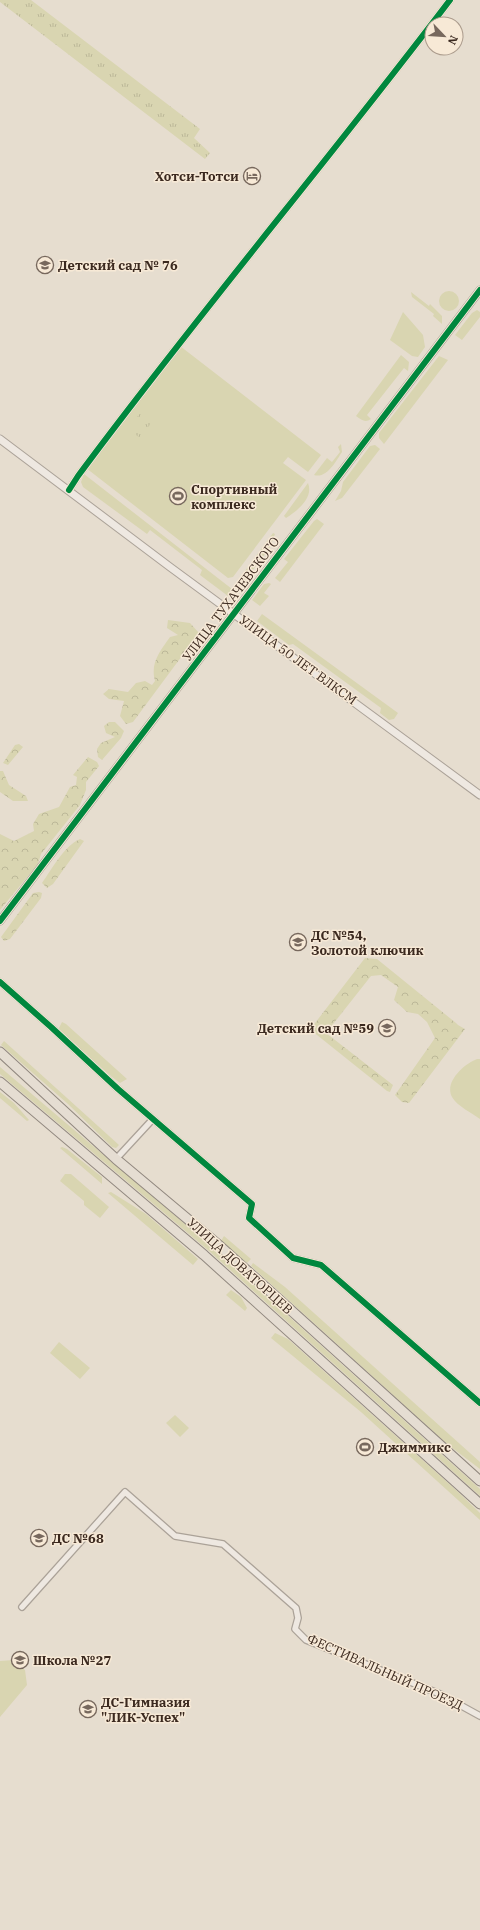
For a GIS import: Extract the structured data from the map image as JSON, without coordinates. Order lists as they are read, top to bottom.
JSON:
{
  "streets": {
    "main road": ["УЛИЦА ДОВАТОРЦЕВ"],
    "street": ["УЛИЦА ТУХАЧЕВСКОГО", "УЛИЦА 50 ЛЕТ ВЛКСМ", "ФЕСТИВАЛЬНЫЙ ПРОЕЗД"]
  },
  "crossings": [
    ["УЛИЦА ТУХАЧЕВСКОГО", "УЛИЦА 50 ЛЕТ ВЛКСМ"]
  ],
  "places": {
    "hotel": ["Хотси-Тотси"],
    "school or university": [
      "Детский сад № 76",
      "ДС №54, Золотой ключик",
      "Детский сад №59",
      "ДС №68",
      "Школа №27",
      "ДС-Гимназия \"ЛИК-Успех\""
    ],
    "sports": ["Спортивный комплекс", "Джиммикс"]
  },
  "north": "bottom right"
}
